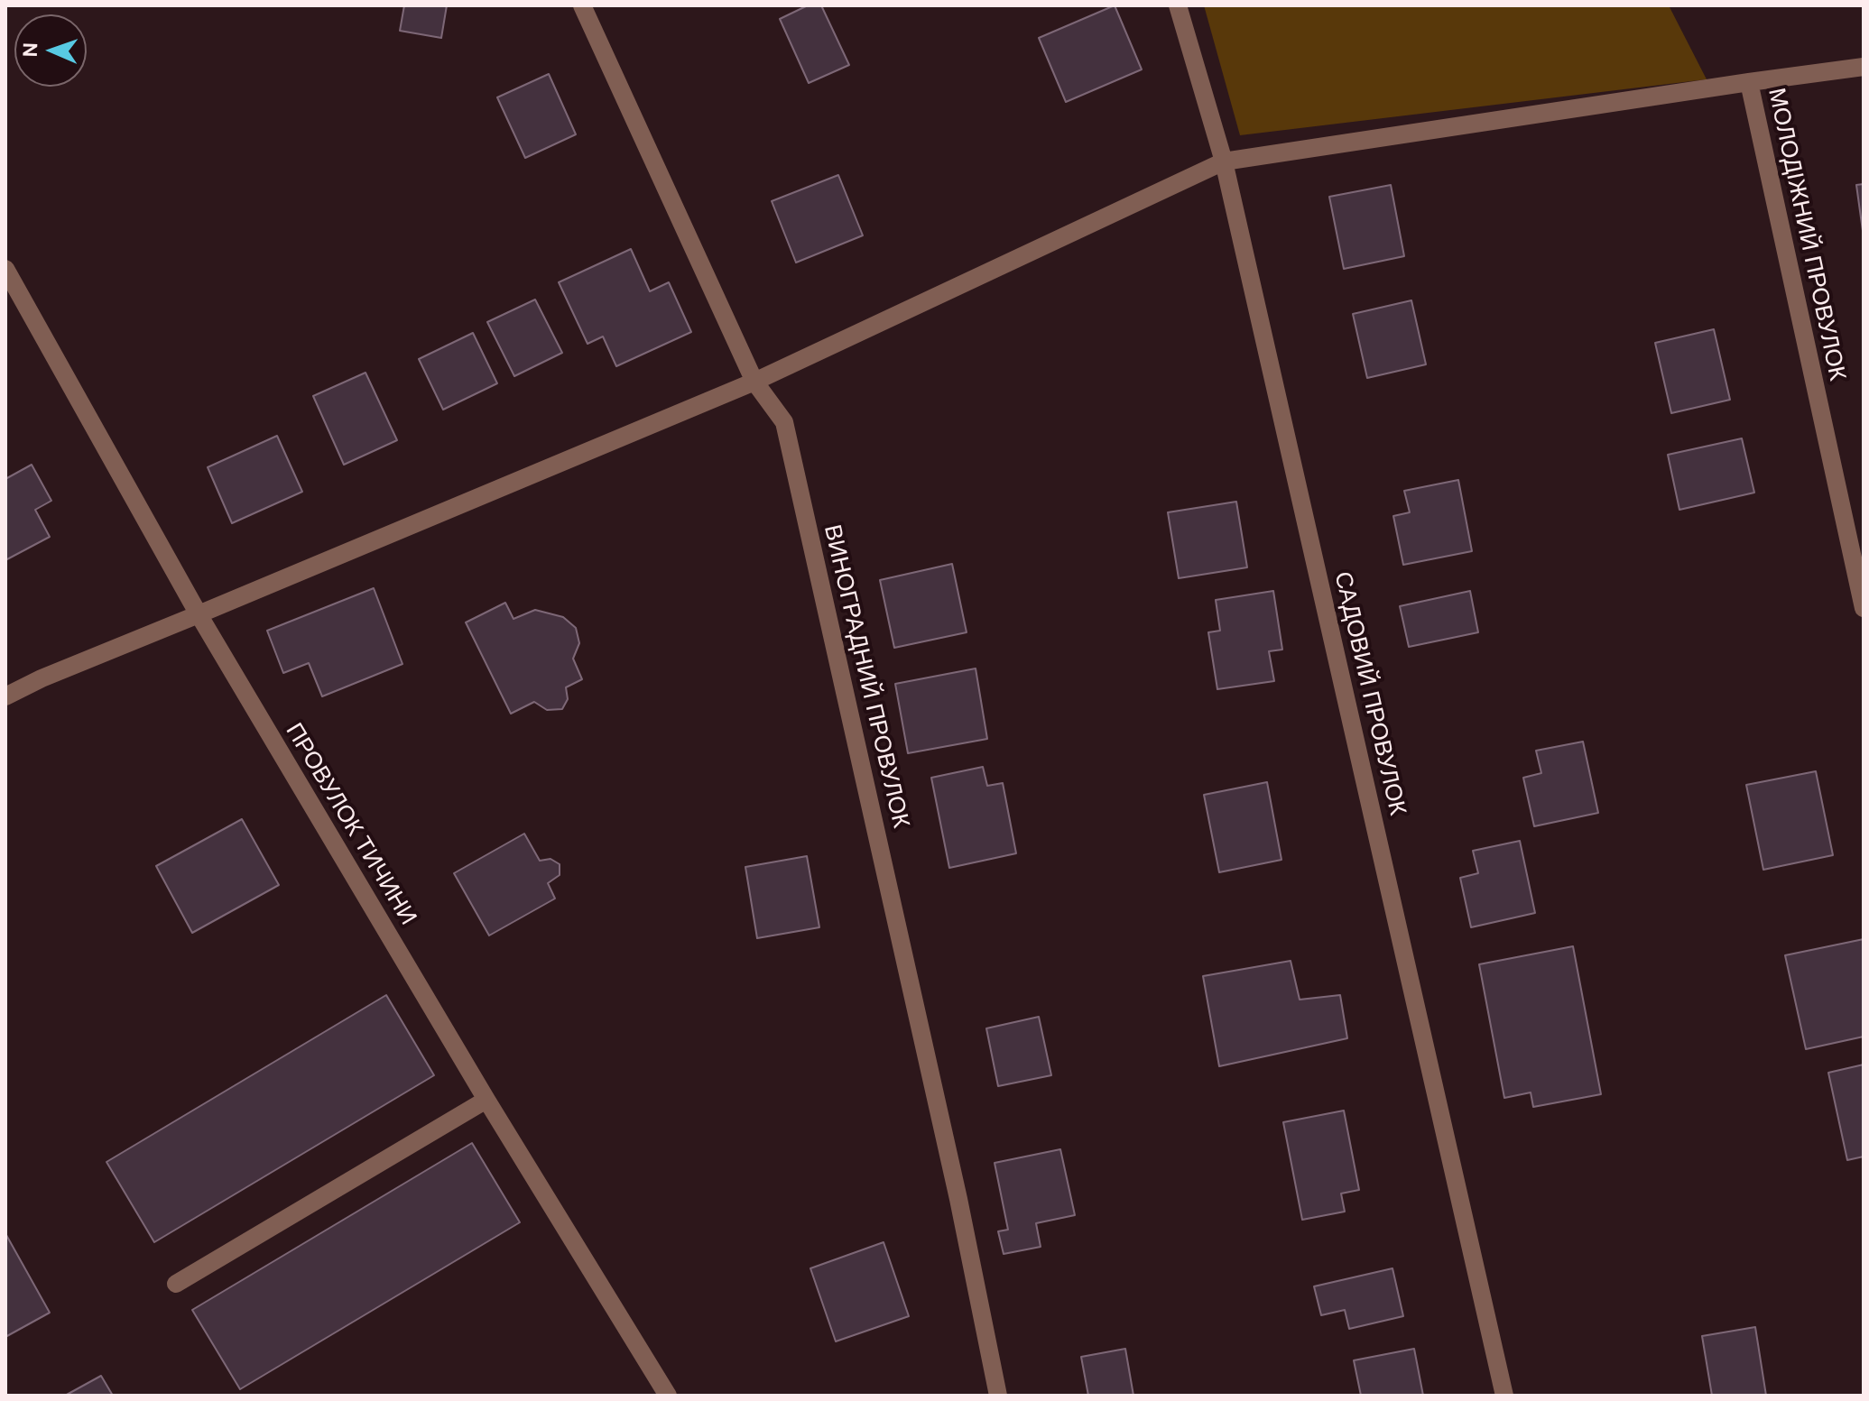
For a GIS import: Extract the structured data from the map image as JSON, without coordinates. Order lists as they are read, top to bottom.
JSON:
{
  "streets": {
    "street": [
      "МОЛОДІЖНИЙ ПРОВУЛОК",
      "ВИНОГРАДНИЙ ПРОВУЛОК",
      "САДОВИЙ ПРОВУЛОК",
      "ПРОВУЛОК ТИЧИНИ"
    ]
  },
  "north": "left"
}
